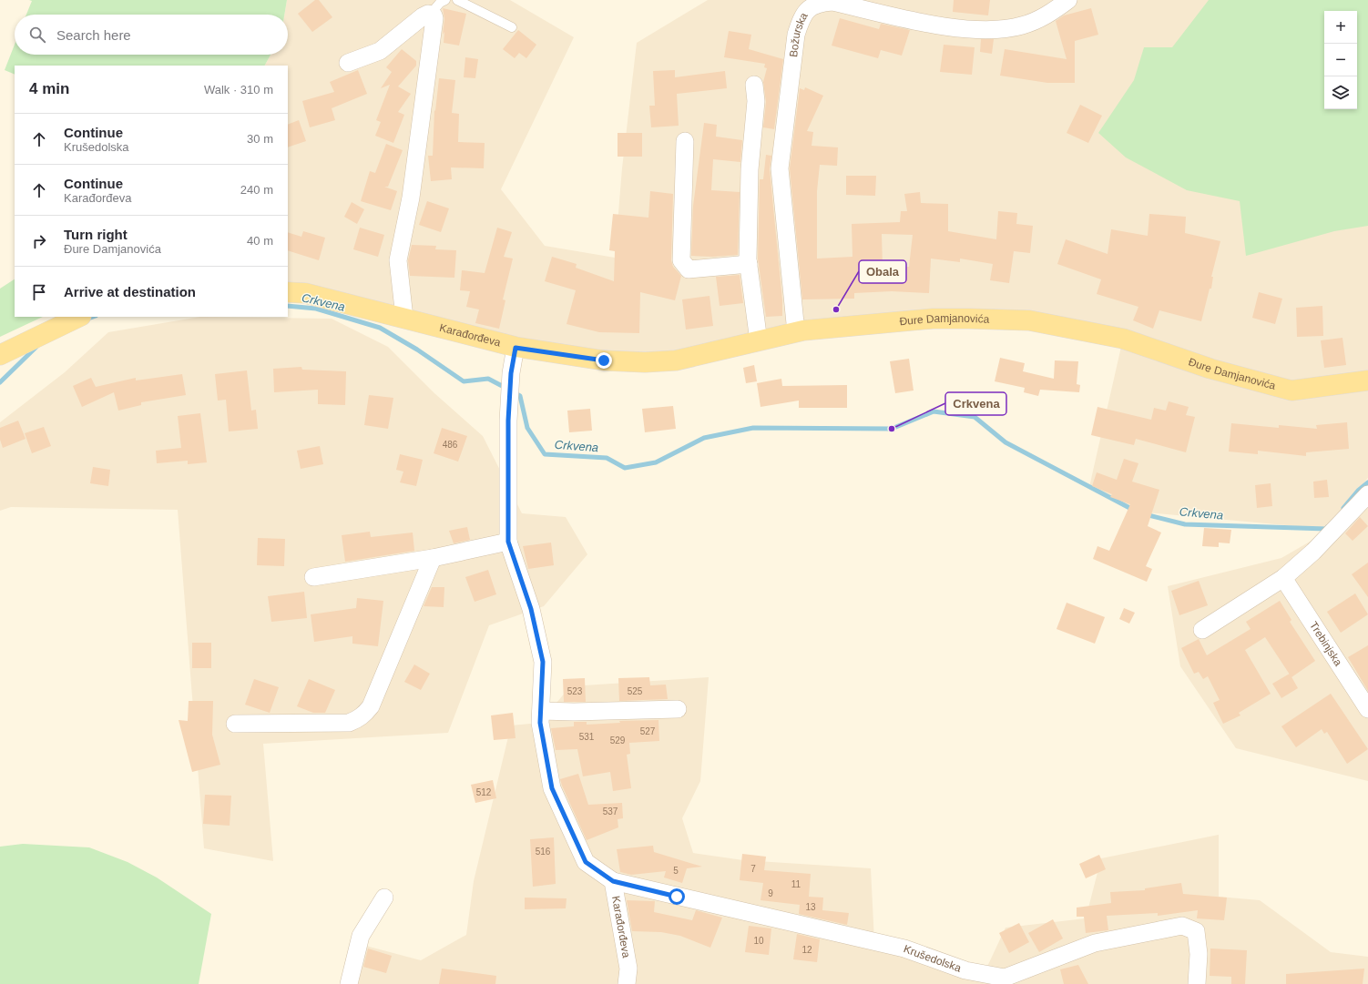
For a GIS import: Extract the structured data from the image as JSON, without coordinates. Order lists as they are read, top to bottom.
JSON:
{
  "streets": {
    "main road": ["Đure Damjanovića", "Karađorđeva"],
    "street": ["Božurska", "Trebinjska", "Krušedolska"]
  },
  "crossings": [
    ["Božurska", "Đure Damjanovića"],
    ["Đure Damjanovića", "Karađorđeva"],
    ["Karađorđeva", "Krušedolska"]
  ],
  "water": ["Crkvena"],
  "places": ["Obala", "Crkvena"],
  "house_numbers": [
    "486",
    "523",
    "525",
    "527",
    "531",
    "529",
    "512",
    "537",
    "516",
    "7",
    "5",
    "11",
    "9",
    "13",
    "10",
    "12"
  ],
  "page": {
    "map_buttons": ["+", "−"],
    "search": "Search here",
    "heading": ["4 min", "Walk · 310 m"],
    "list": [
      ["Continue", "Krušedolska", "30 m"],
      ["Continue", "Karađorđeva", "240 m"],
      ["Turn right", "Đure Damjanovića", "40 m"],
      "Arrive at destination"
    ]
  }
}
